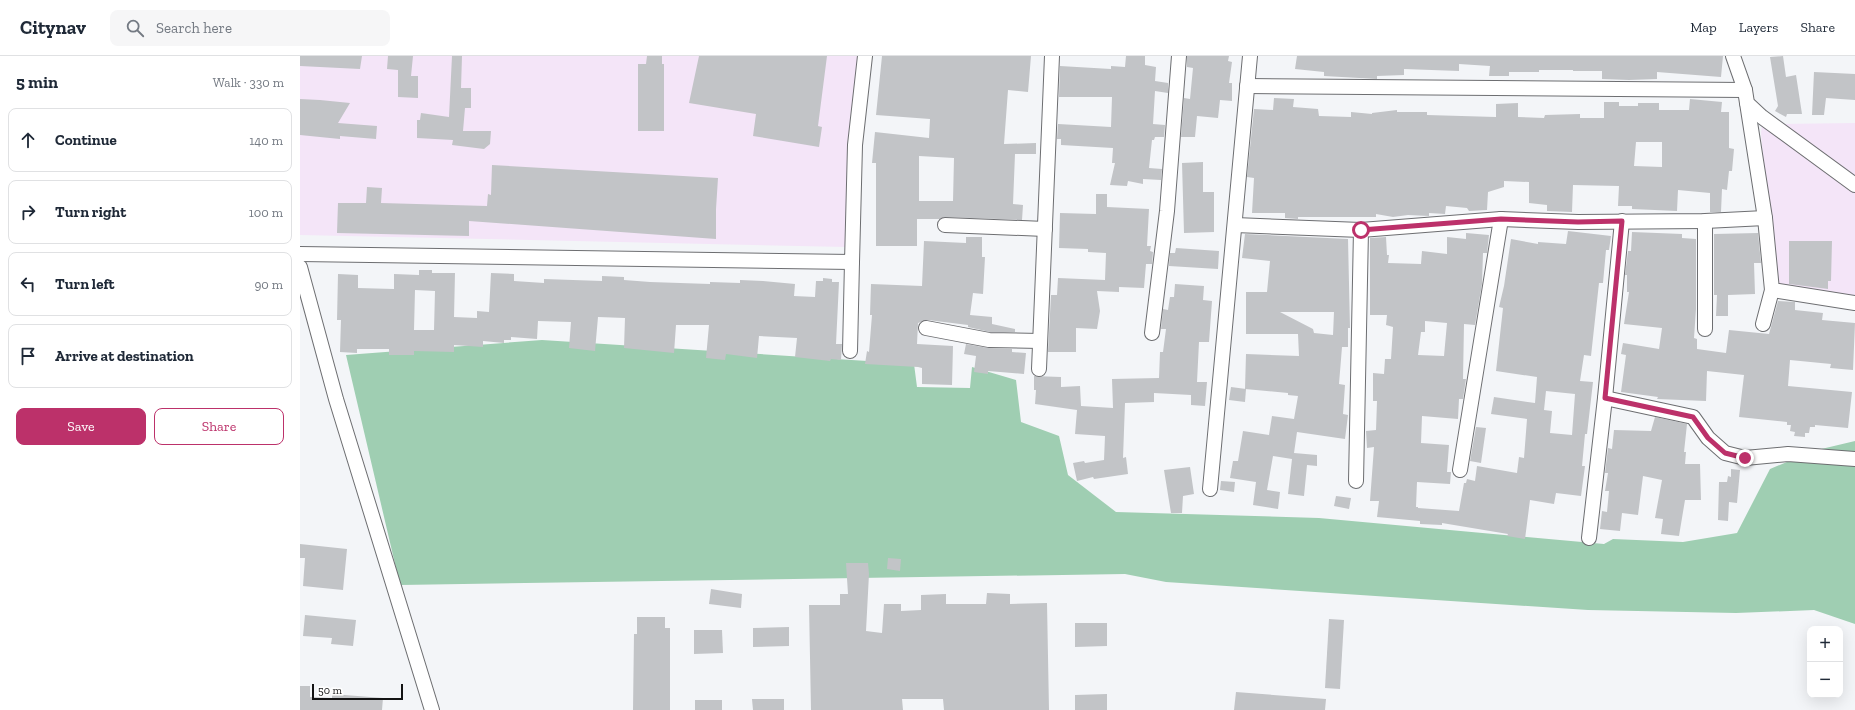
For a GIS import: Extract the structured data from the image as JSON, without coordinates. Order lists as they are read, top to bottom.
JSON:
{
  "scale_bar": "50 m",
  "page": {
    "header": "Citynav",
    "search": "Search here",
    "nav": ["Map", "Layers", "Share"],
    "heading": ["5 min", "Walk · 330 m"],
    "list": [
      ["Continue", "140 m"],
      ["Turn right", "100 m"],
      ["Turn left", "90 m"],
      "Arrive at destination"
    ],
    "buttons": ["Save", "Share"],
    "map_buttons": ["+", "−"],
    "scale": "50 m"
  }
}
